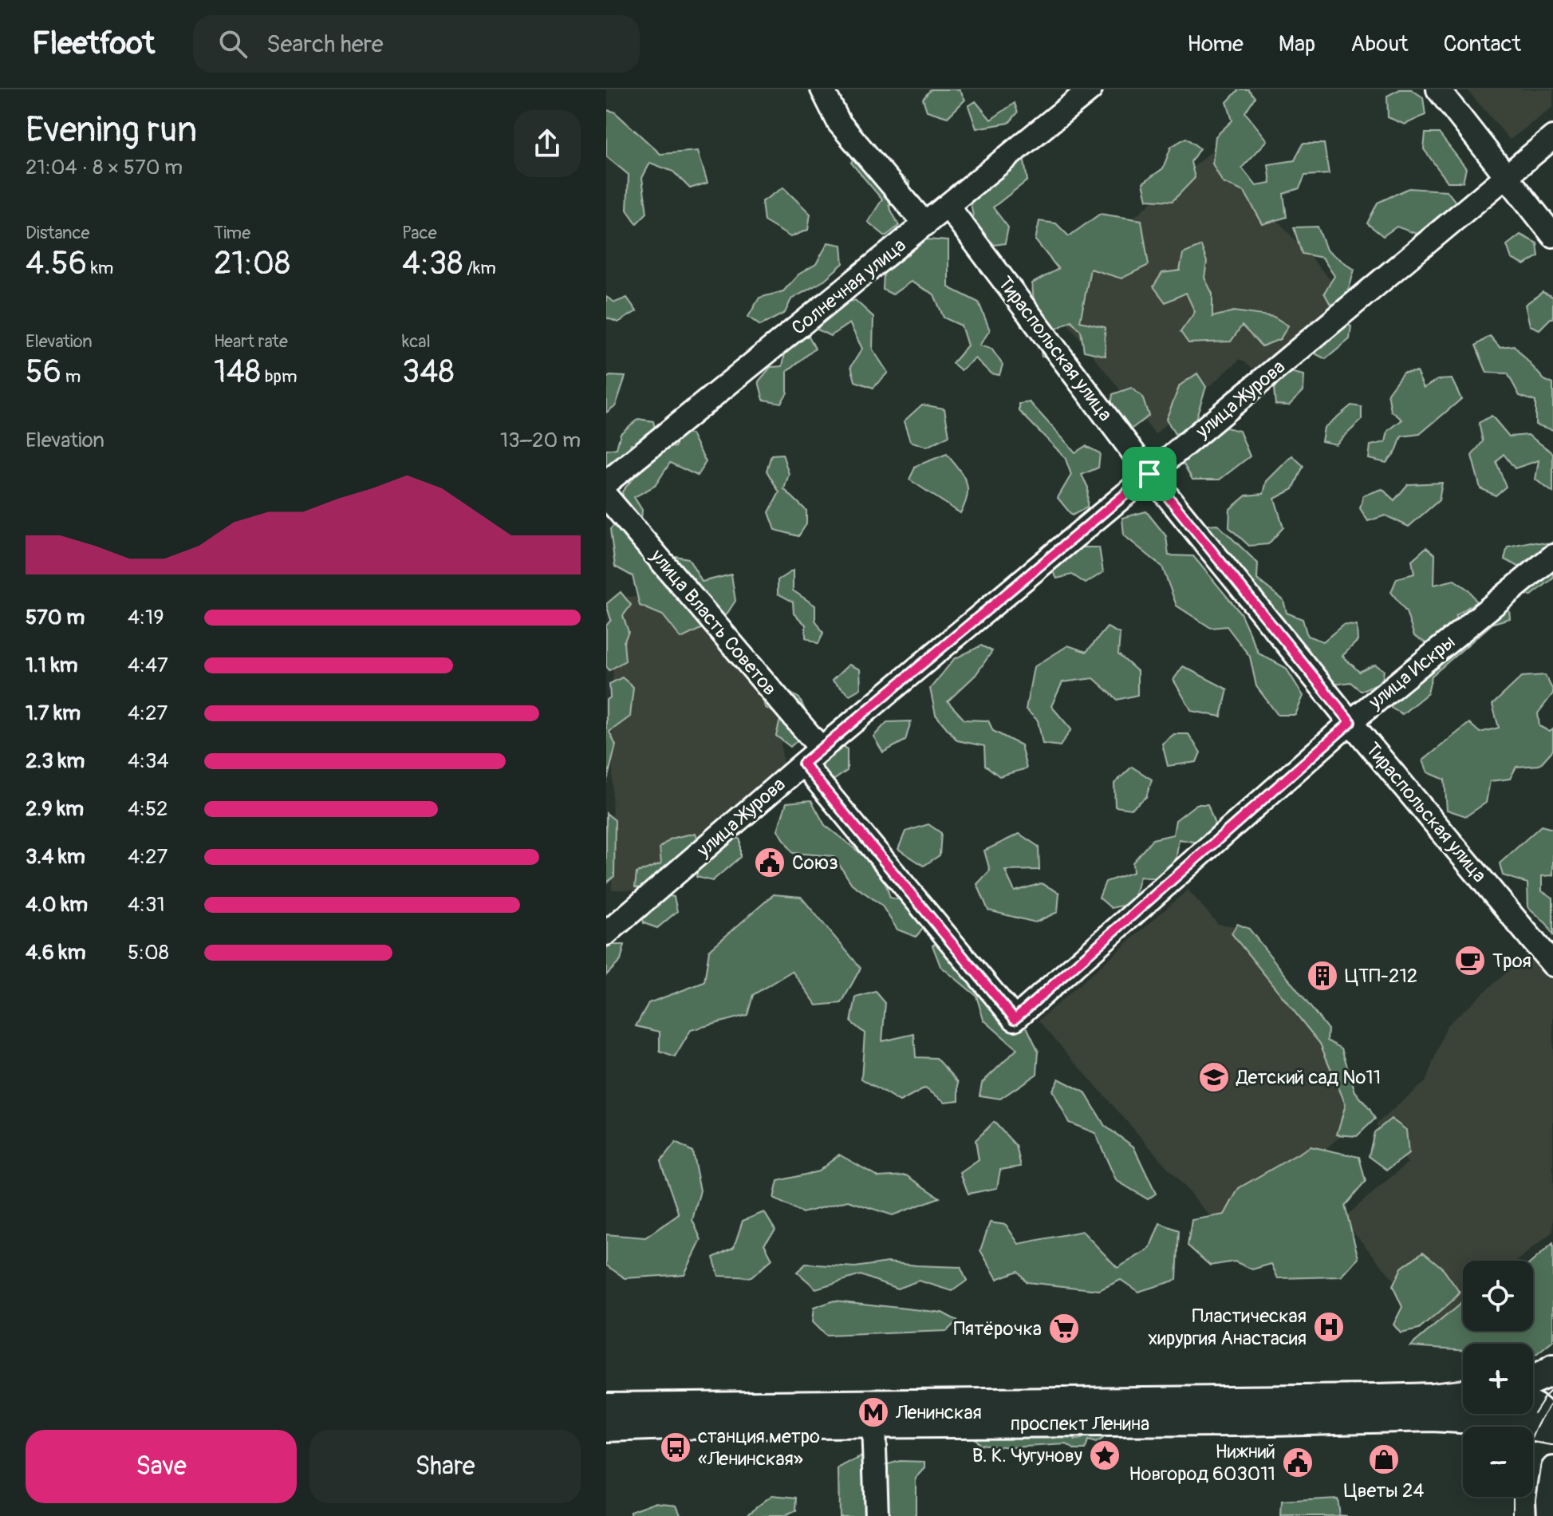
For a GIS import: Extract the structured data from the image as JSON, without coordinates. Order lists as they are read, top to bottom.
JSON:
{
  "streets": {
    "main road": ["проспект Ленина"],
    "street": [
      "Солнечная улица",
      "Тираспольская улица",
      "улица Журова",
      "улица Власть Советов",
      "улица Искры"
    ]
  },
  "crossings": [
    ["Солнечная улица", "Тираспольская улица"],
    ["Тираспольская улица", "улица Журова"],
    ["Тираспольская улица", "улица Искры"],
    ["улица Журова", "улица Власть Советов"],
    ["улица Журова", "улица Искры"]
  ],
  "places": {
    "public building": ["Союз", "Нижний Новгород 603011"],
    "cafe": ["Троя"],
    "building": ["ЦТП-212"],
    "school or university": ["Детский сад №11"],
    "hospital": ["Пластическая хирургия Анастасия"],
    "supermarket": ["Пятёрочка"],
    "metro station": ["Ленинская"],
    "bus stop": ["станция метро «Ленинская»"],
    "place": ["В. К. Чугунову"],
    "shop": ["Цветы 24"]
  },
  "page": {
    "header": "Fleetfoot",
    "search": "Search here",
    "nav": [
      "Home",
      "Map",
      "About",
      "Contact"
    ],
    "heading": ["Evening run", "21:04 · 8 × 570 m"],
    "stats": [
      ["Distance", "4.56 km"],
      ["Time", "21:08"],
      ["Pace", "4:38 /km"],
      ["Elevation", "56 m"],
      ["Heart rate", "148 bpm"],
      ["kcal", "348"]
    ],
    "chart": ["Elevation", "13–20 m"],
    "list": [
      {
        "name": "570 m",
        "note": "4:19"
      },
      {
        "name": "1.1 km",
        "note": "4:47"
      },
      {
        "name": "1.7 km",
        "note": "4:27"
      },
      {
        "name": "2.3 km",
        "note": "4:34"
      },
      {
        "name": "2.9 km",
        "note": "4:52"
      },
      {
        "name": "3.4 km",
        "note": "4:27"
      },
      {
        "name": "4.0 km",
        "note": "4:31"
      },
      {
        "name": "4.6 km",
        "note": "5:08"
      }
    ],
    "map_buttons": ["+", "−"],
    "buttons": ["Save", "Share"]
  }
}
